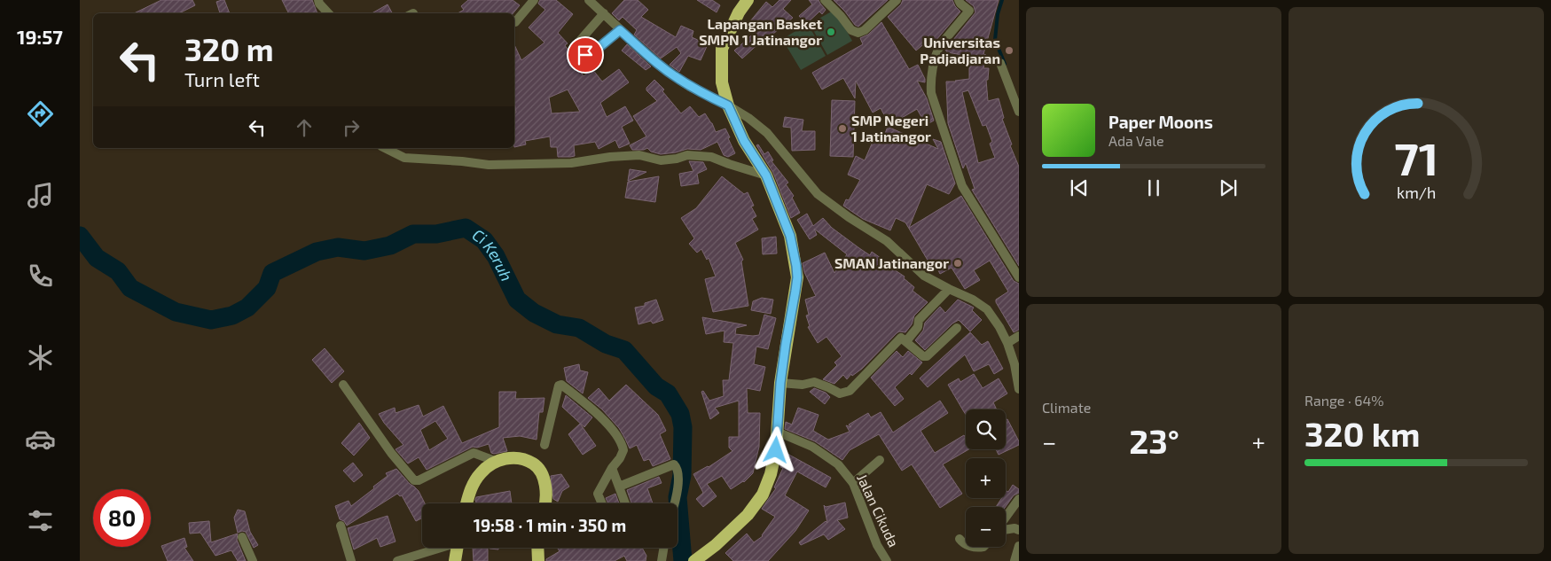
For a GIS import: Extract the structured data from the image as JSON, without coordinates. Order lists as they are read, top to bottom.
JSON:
{
  "streets": {
    "street": ["Jalan Cikuda"]
  },
  "water": ["Ci Keruh"],
  "places": [
    "Lapangan Basket SMPN 1 Jatinangor",
    "Universitas Padjadjaran",
    "SMP Negeri 1 Jatinangor",
    "SMAN Jatinangor"
  ],
  "page": {
    "tabs": "19:57",
    "turn": ["320 m", "Turn left"],
    "song": ["Paper Moons", "Ada Vale"],
    "tile": [
      "Climate",
      ["Range · 64%", "320 km"]
    ],
    "map_buttons": ["+", "−"],
    "heat": ["−", "23°", "+"],
    "limit": "80",
    "trip": "19:58 · 1 min · 350 m",
    "gauge": ["71", "km/h"]
  }
}
